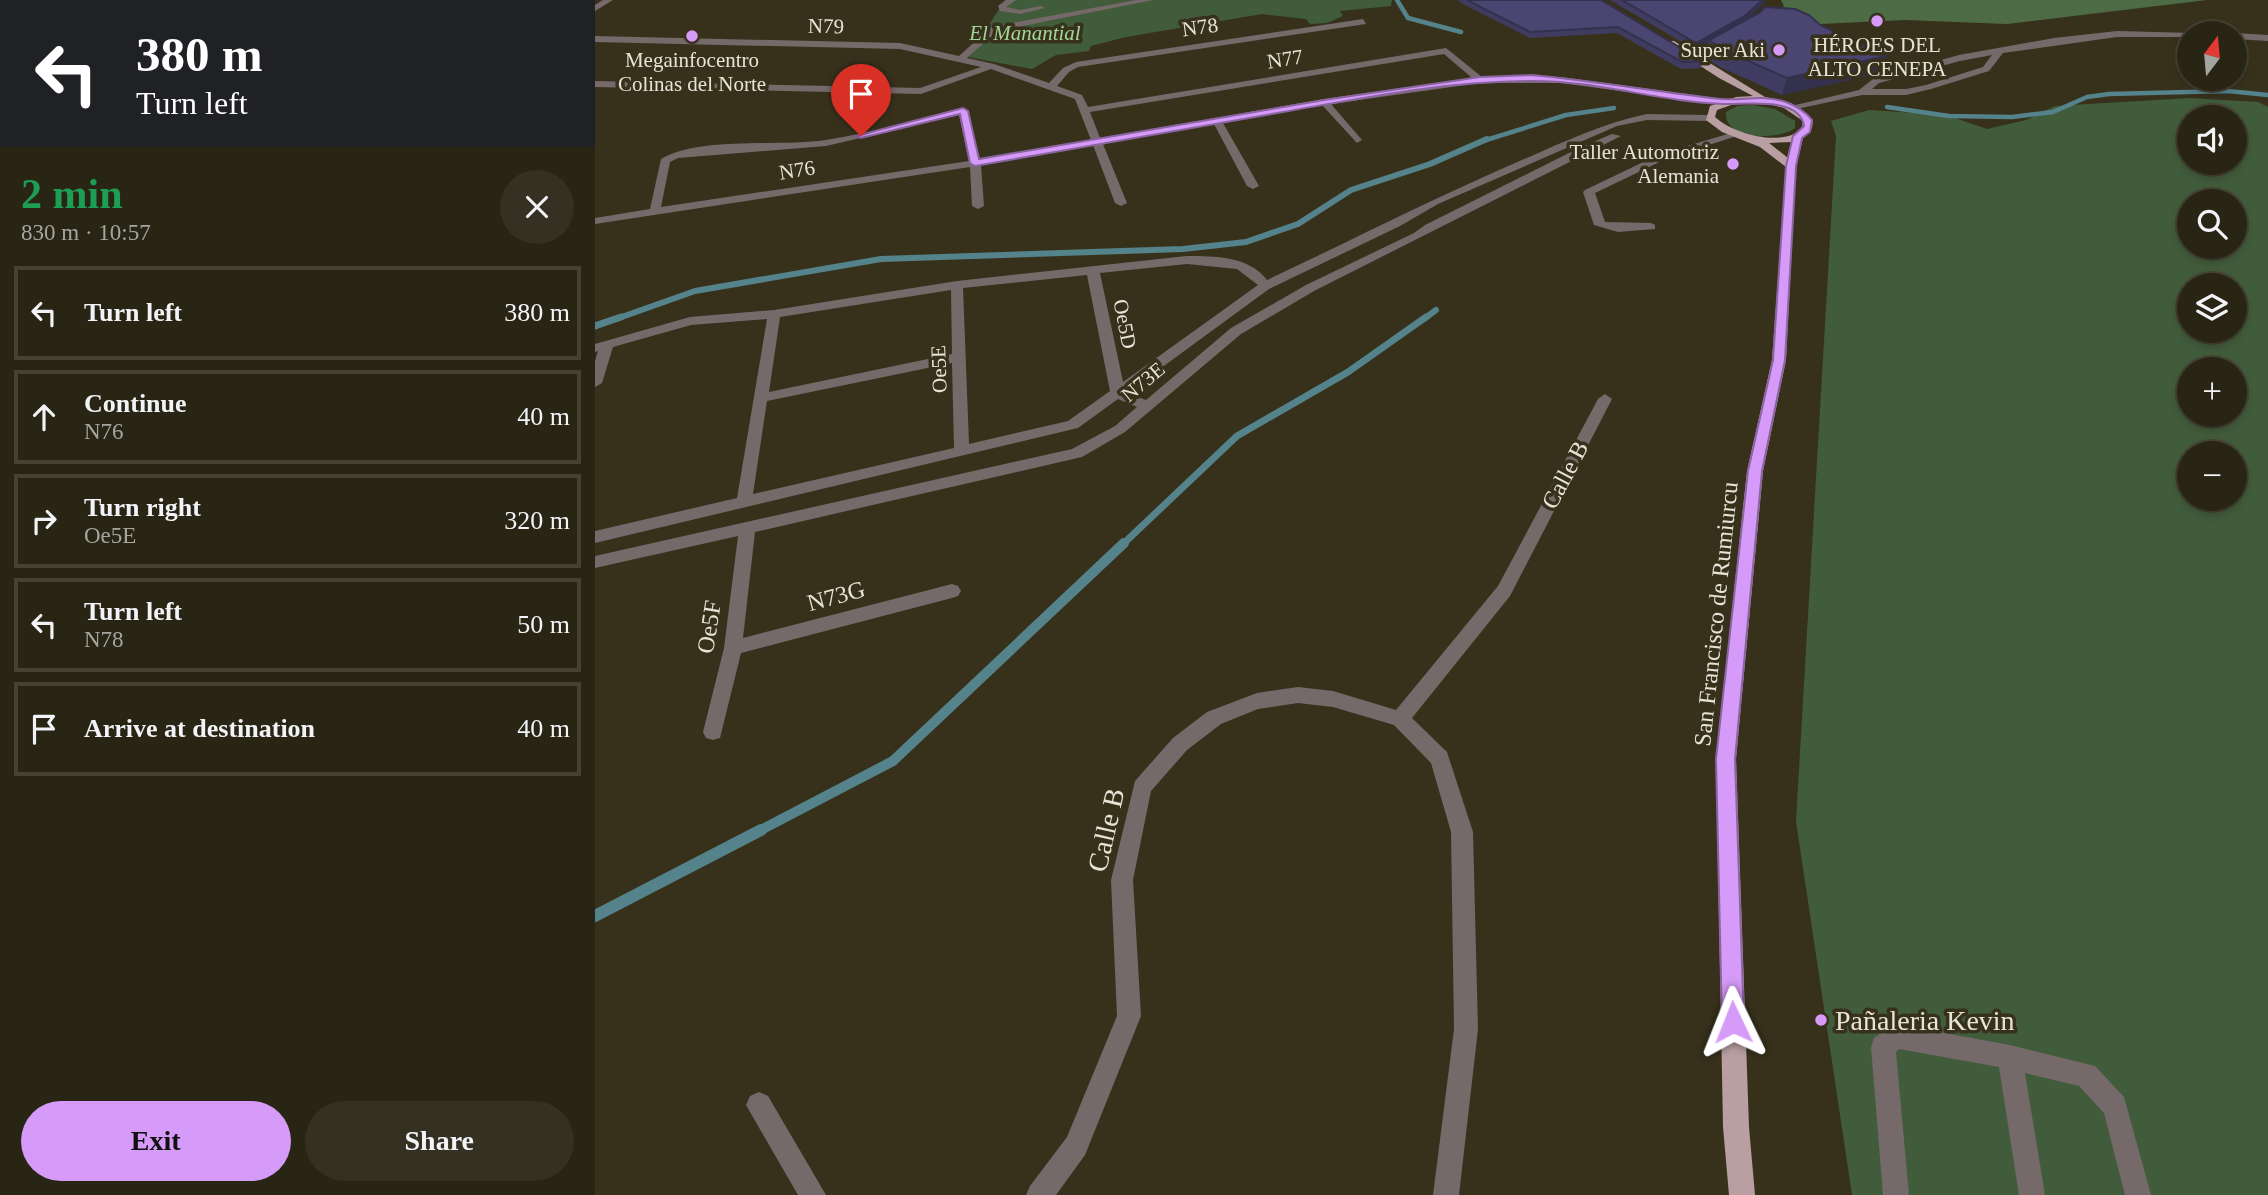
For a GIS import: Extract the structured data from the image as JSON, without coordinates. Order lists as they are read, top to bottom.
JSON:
{
  "streets": {
    "main road": ["San Francisco de Rumiurcu"],
    "street": [
      "N79",
      "N78",
      "N77",
      "N76",
      "Oe5D",
      "Oe5E",
      "N73E",
      "Calle B",
      "N73G",
      "Oe5F"
    ]
  },
  "crossings": [
    ["N79", "N78"],
    ["N77", "N76"],
    ["N76", "N73E"],
    ["Oe5D", "N73E"],
    ["Oe5E", "N73E"],
    ["N73E", "Oe5F"],
    ["N73G", "Oe5F"]
  ],
  "parks": ["El Manantial"],
  "places": [
    "HÉROES DEL ALTO CENEPA",
    "Megainfocentro Colinas del Norte",
    "Super Aki",
    "Taller Automotriz Alemania",
    "Pañaleria Kevin"
  ],
  "north": "top",
  "page": {
    "turn": ["380 m", "Turn left"],
    "map_buttons": ["+", "−"],
    "heading": ["2 min", "830 m · 10:57"],
    "list": [
      {
        "name": "Turn left",
        "value": "380 m"
      },
      {
        "name": "Continue",
        "note": "N76",
        "value": "40 m"
      },
      {
        "name": "Turn right",
        "note": "Oe5E",
        "value": "320 m"
      },
      {
        "name": "Turn left",
        "note": "N78",
        "value": "50 m"
      },
      {
        "name": "Arrive at destination",
        "value": "40 m"
      }
    ],
    "buttons": ["Exit", "Share"]
  }
}
